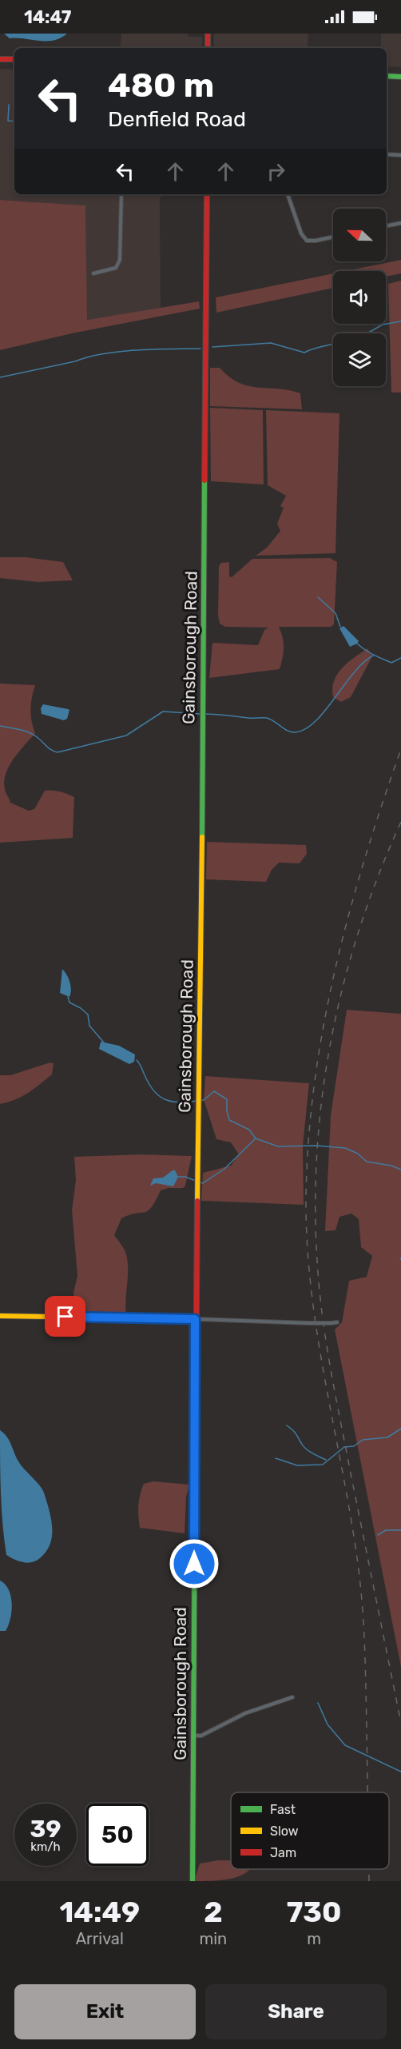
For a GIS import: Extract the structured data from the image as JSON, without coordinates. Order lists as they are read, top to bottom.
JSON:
{
  "streets": {
    "main road": ["Gainsborough Road"]
  },
  "legend": ["Fast", "Slow", "Jam"],
  "north": "left",
  "page": {
    "status": "14:47",
    "turn": ["480 m", "Denfield Road"],
    "speed": "39 km/h",
    "limit": "50",
    "eta": [
      "14:49",
      "Arrival",
      "2",
      "min",
      "730",
      "m"
    ],
    "buttons": ["Exit", "Share"]
  }
}
